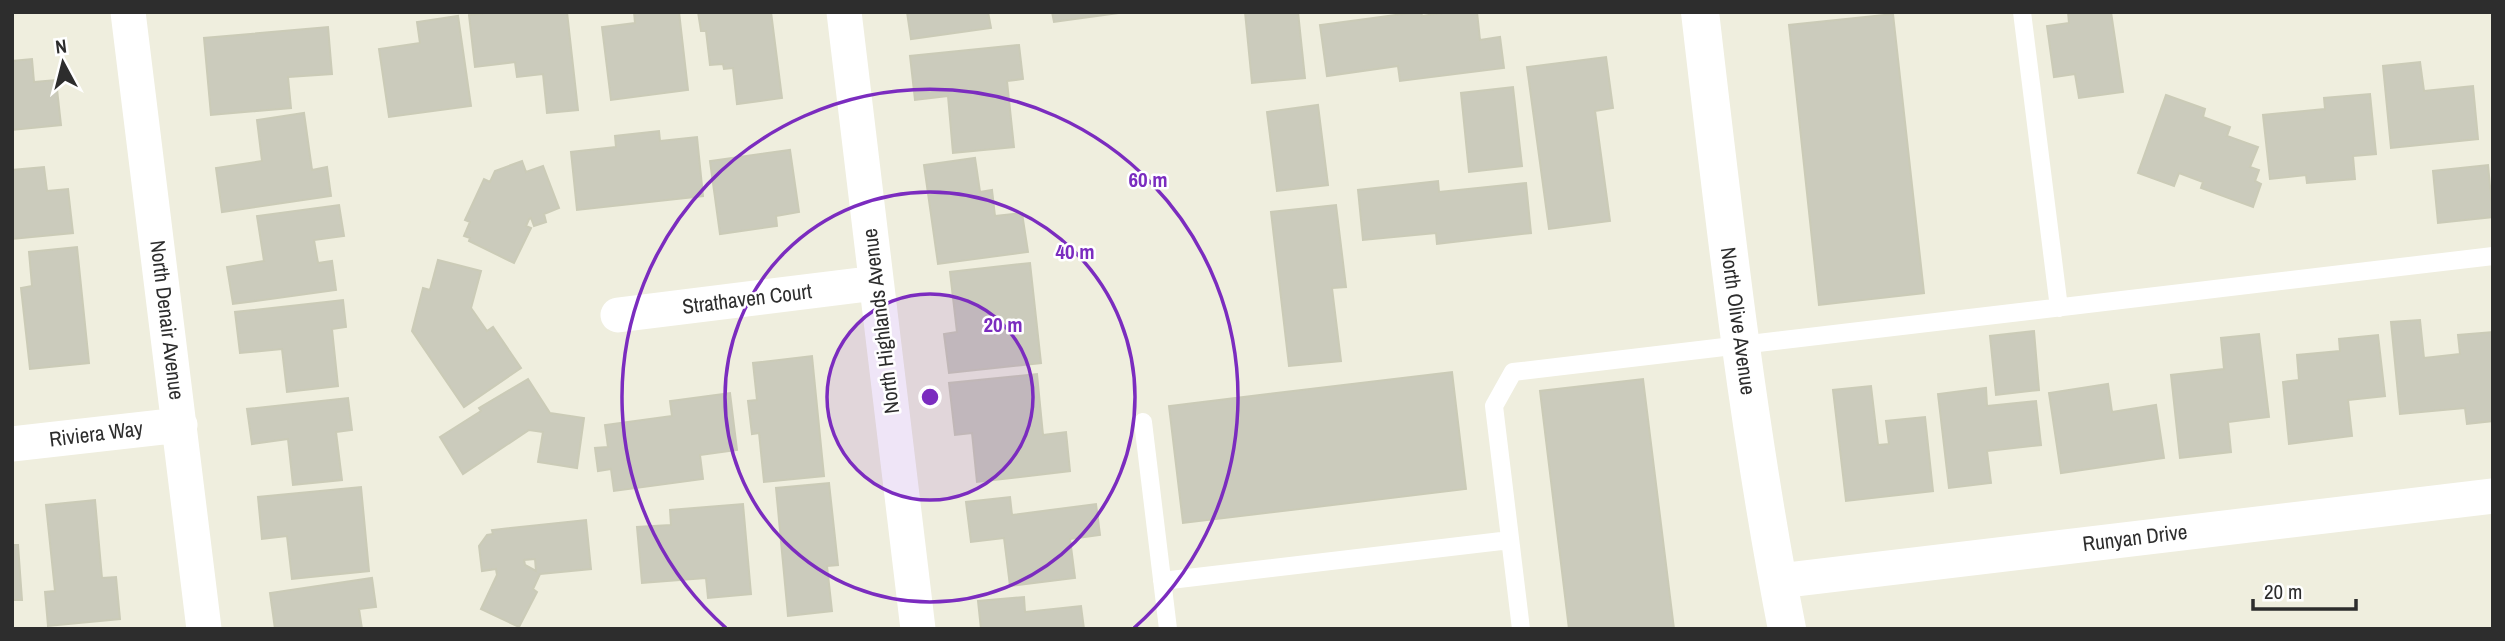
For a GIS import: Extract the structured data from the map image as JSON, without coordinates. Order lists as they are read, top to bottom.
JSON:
{
  "streets": {
    "street": [
      "Strathaven Court",
      "North Denair Avenue",
      "North Highlands Avenue",
      "North Olive Avenue",
      "Riviera Way",
      "Runyan Drive"
    ]
  },
  "crossings": [
    ["Strathaven Court", "North Highlands Avenue"],
    ["North Denair Avenue", "Riviera Way"],
    ["North Olive Avenue", "Runyan Drive"]
  ],
  "scale_bar": "20 m",
  "north": "top",
  "rings": ["60 m", "40 m", "20 m"]
}
